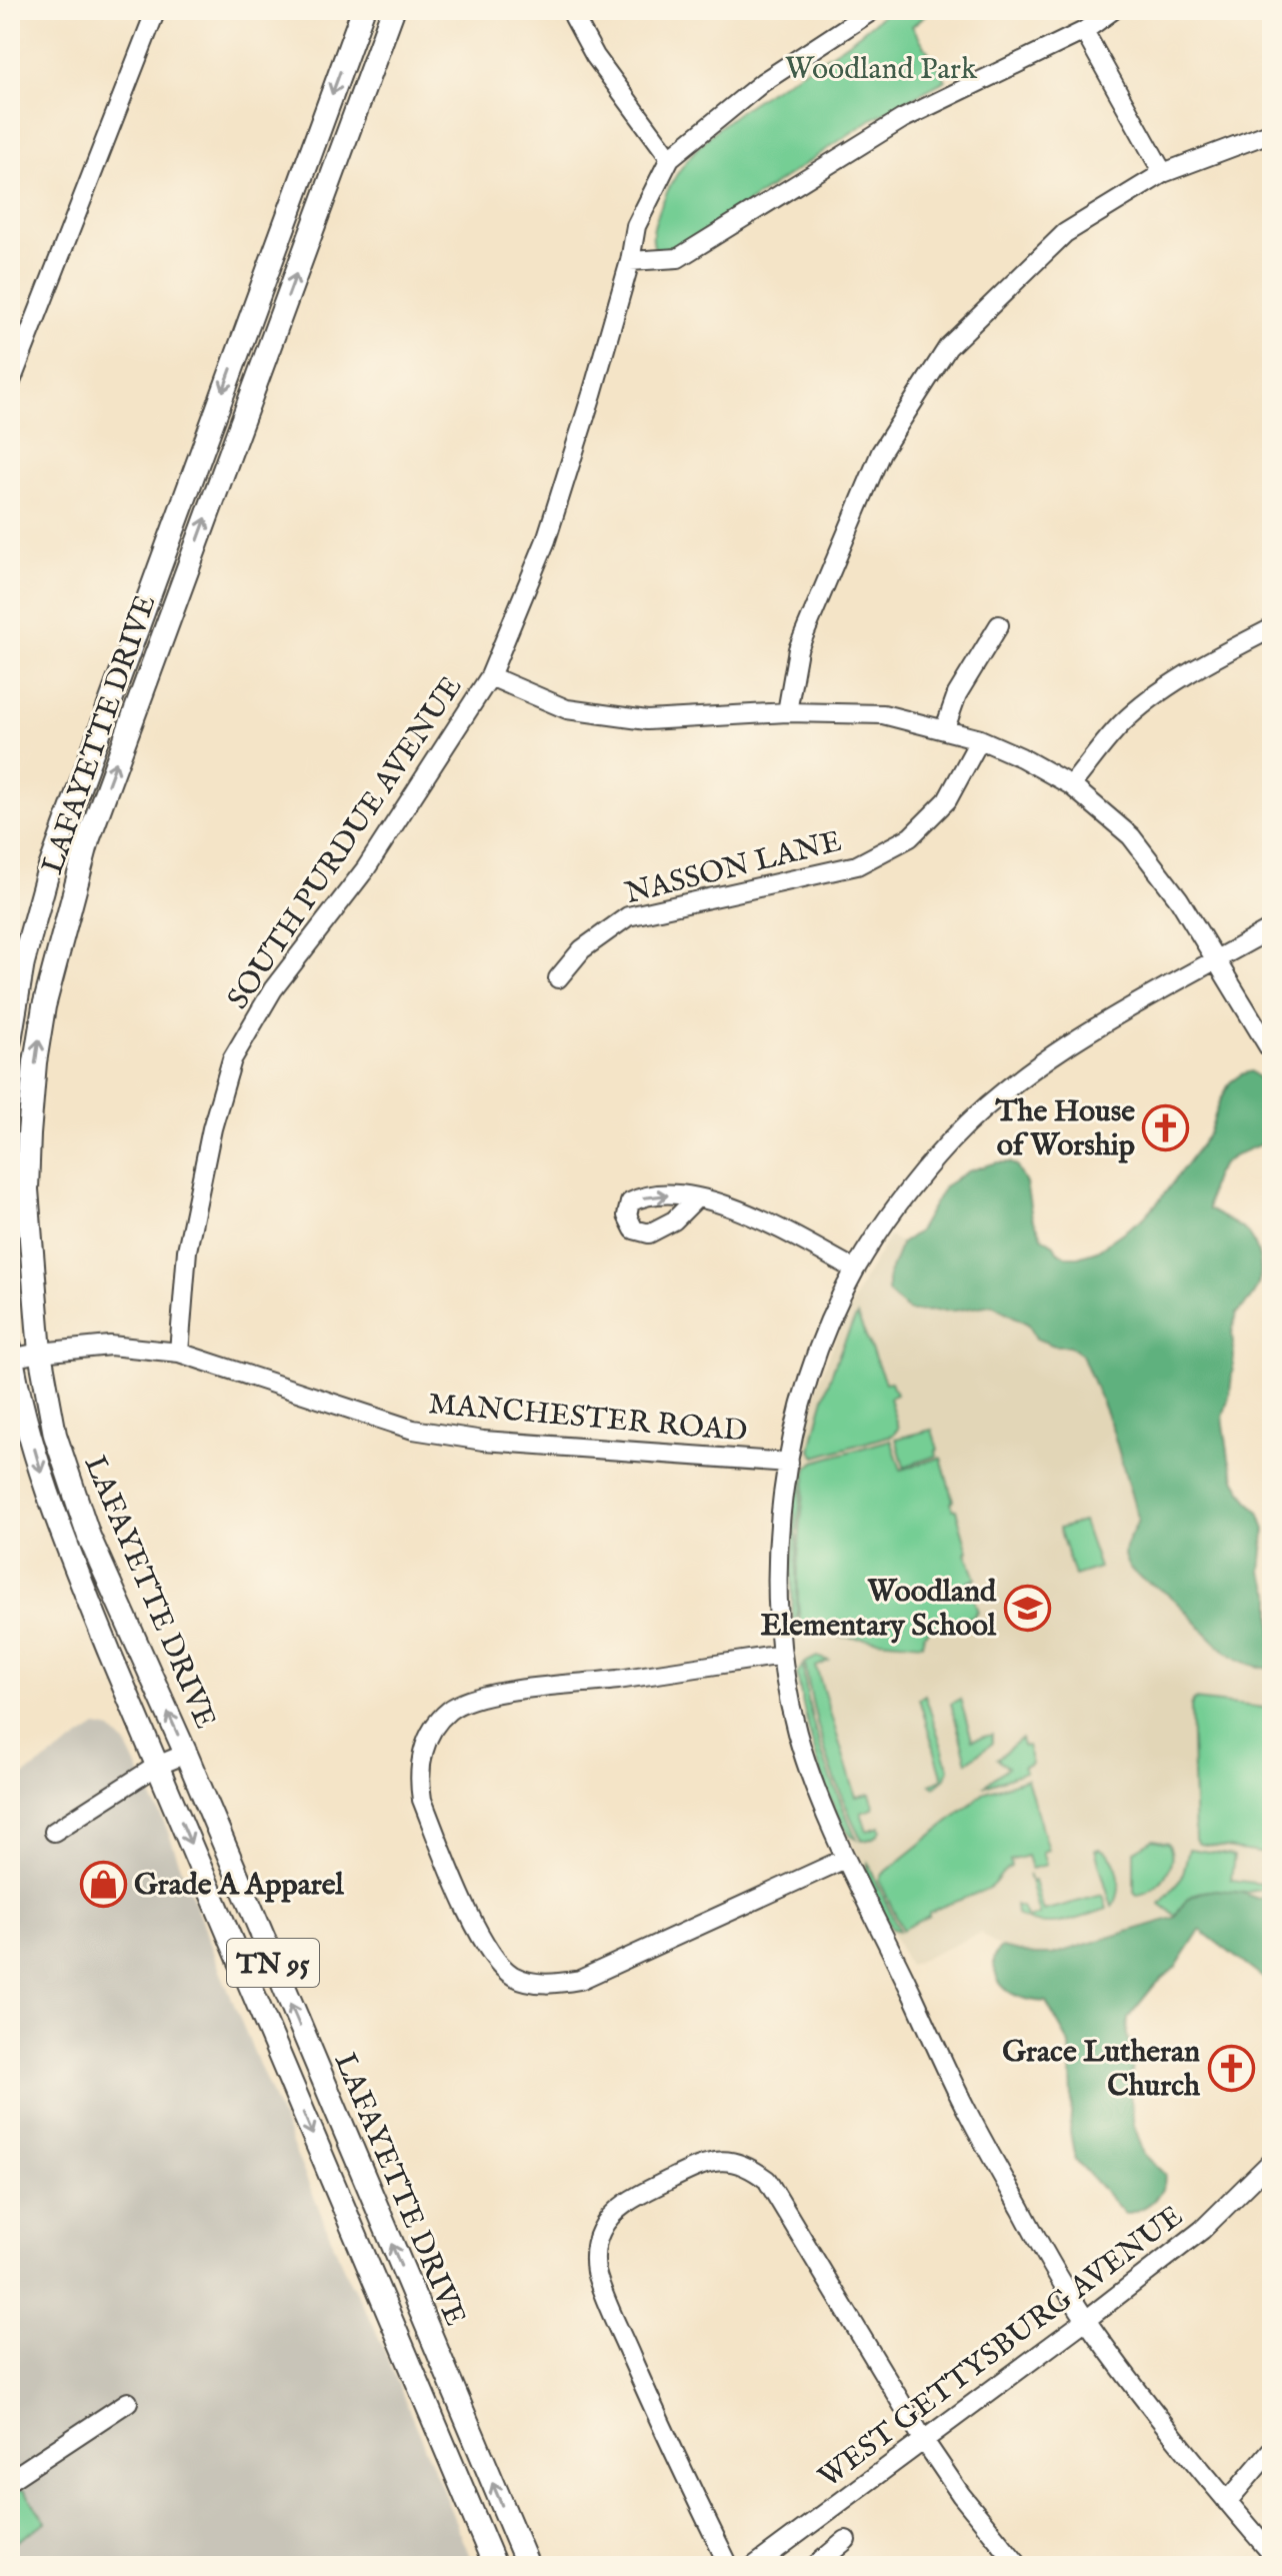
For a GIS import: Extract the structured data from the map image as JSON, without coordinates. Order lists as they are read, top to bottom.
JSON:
{
  "streets": {
    "main road": ["LAFAYETTE DRIVE", "TN 95"],
    "street": [
      "SOUTH PURDUE AVENUE",
      "NASSON LANE",
      "MANCHESTER ROAD",
      "WEST GETTYSBURG AVENUE"
    ]
  },
  "crossings": [
    ["LAFAYETTE DRIVE", "MANCHESTER ROAD"],
    ["SOUTH PURDUE AVENUE", "MANCHESTER ROAD"]
  ],
  "parks": ["Woodland Park"],
  "places": {
    "church": ["The House of Worship", "Grace Lutheran Church"],
    "school or university": ["Woodland Elementary School"],
    "shop": ["Grade A Apparel"]
  }
}
